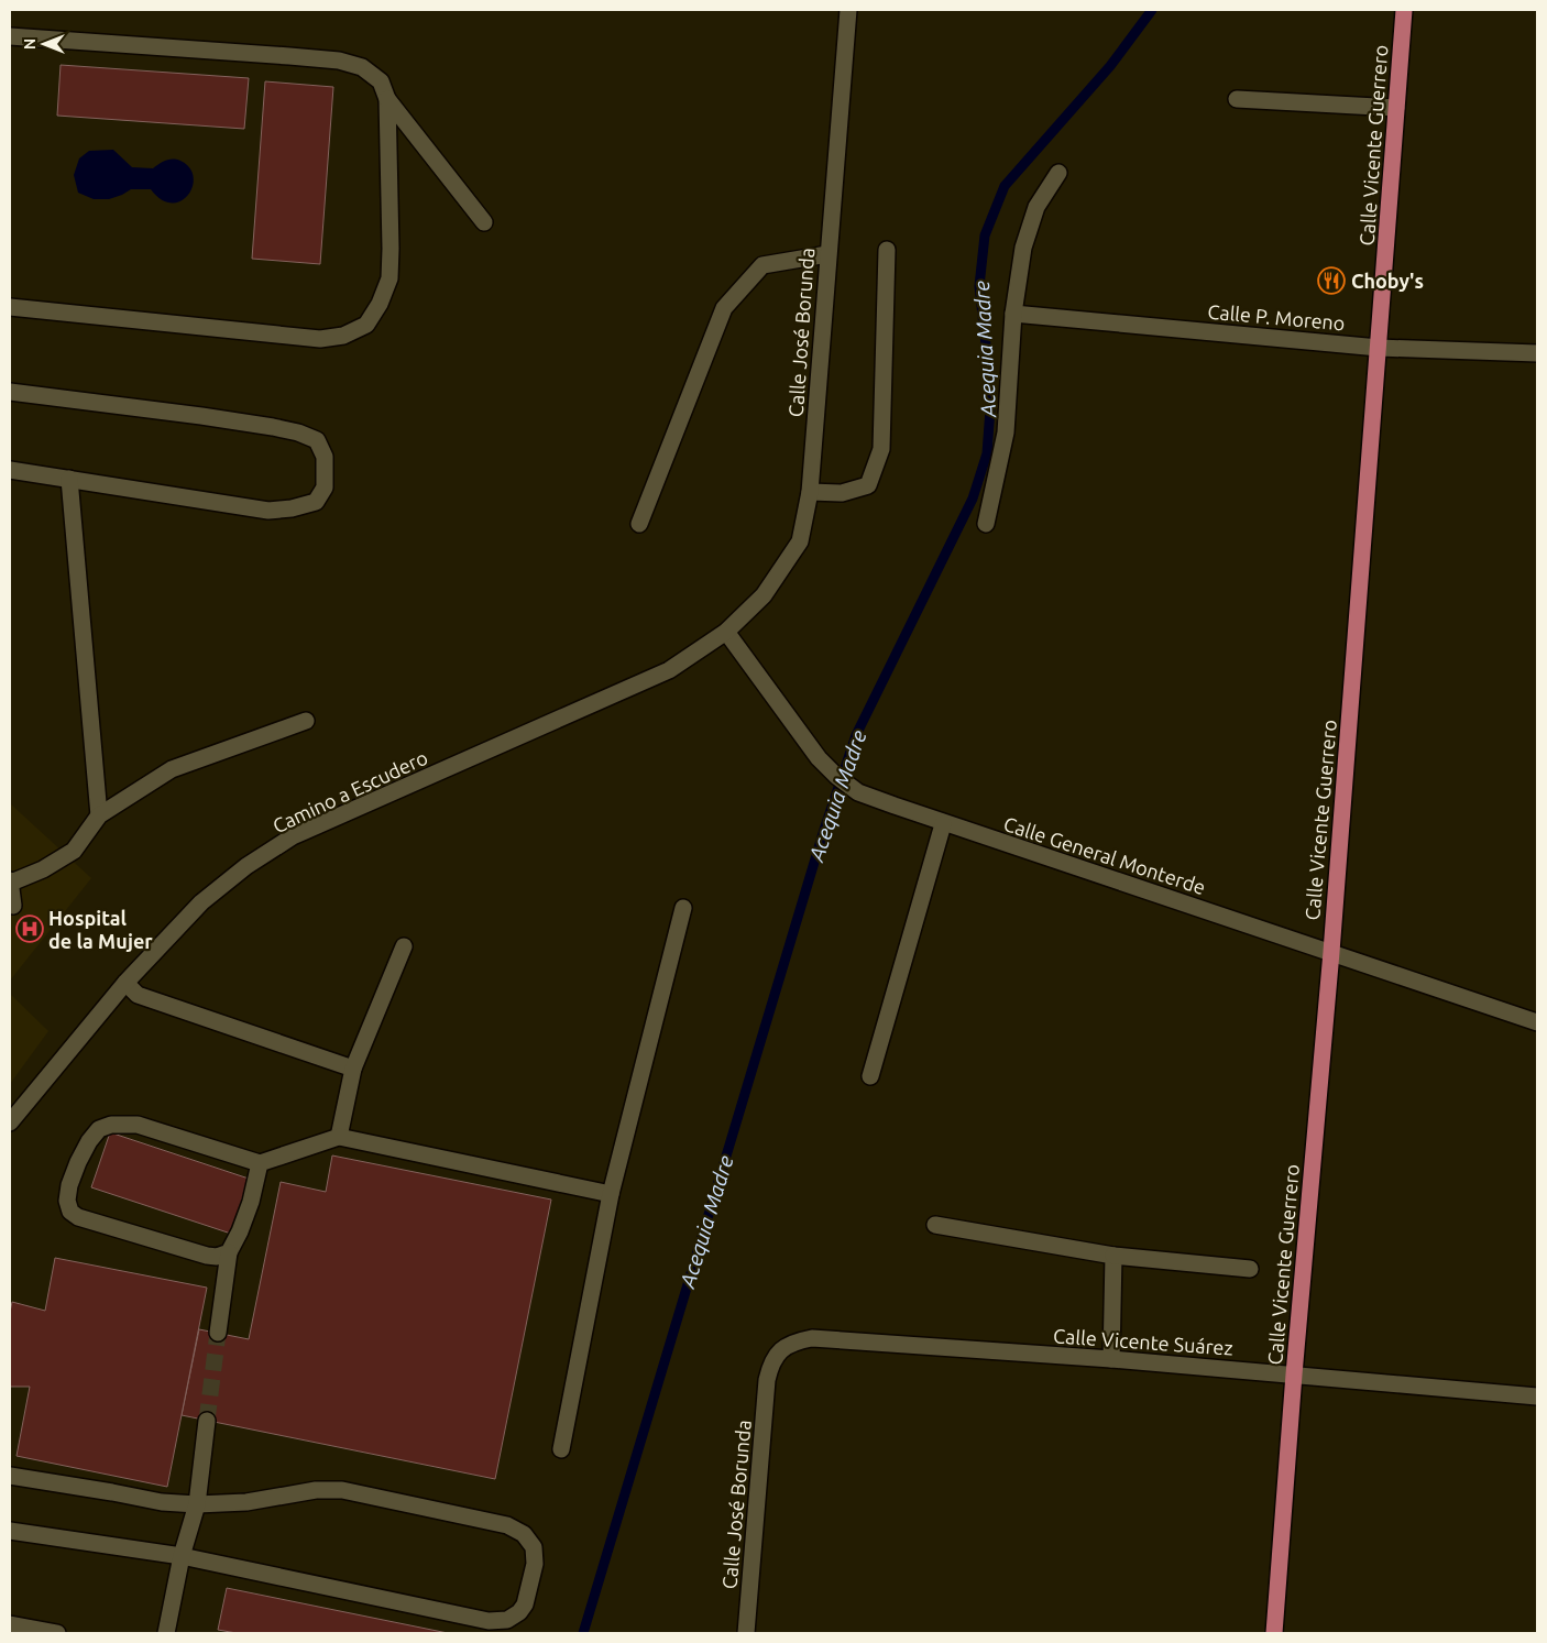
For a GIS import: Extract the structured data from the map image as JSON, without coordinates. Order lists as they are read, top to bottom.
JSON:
{
  "streets": {
    "main road": ["Calle Vicente Guerrero"],
    "street": [
      "Calle P. Moreno",
      "Calle José Borunda",
      "Camino a Escudero",
      "Calle General Monterde",
      "Calle Vicente Suárez"
    ]
  },
  "crossings": [
    ["Calle Vicente Guerrero", "Calle P. Moreno"],
    ["Calle Vicente Guerrero", "Calle General Monterde"],
    ["Calle Vicente Guerrero", "Calle Vicente Suárez"],
    ["Calle José Borunda", "Camino a Escudero"],
    ["Calle José Borunda", "Calle General Monterde"],
    ["Calle José Borunda", "Calle Vicente Suárez"],
    ["Camino a Escudero", "Calle General Monterde"]
  ],
  "water": ["Acequia Madre"],
  "places": {
    "restaurant": ["Choby's"],
    "hospital": ["Hospital de la Mujer"]
  },
  "north": "left"
}
